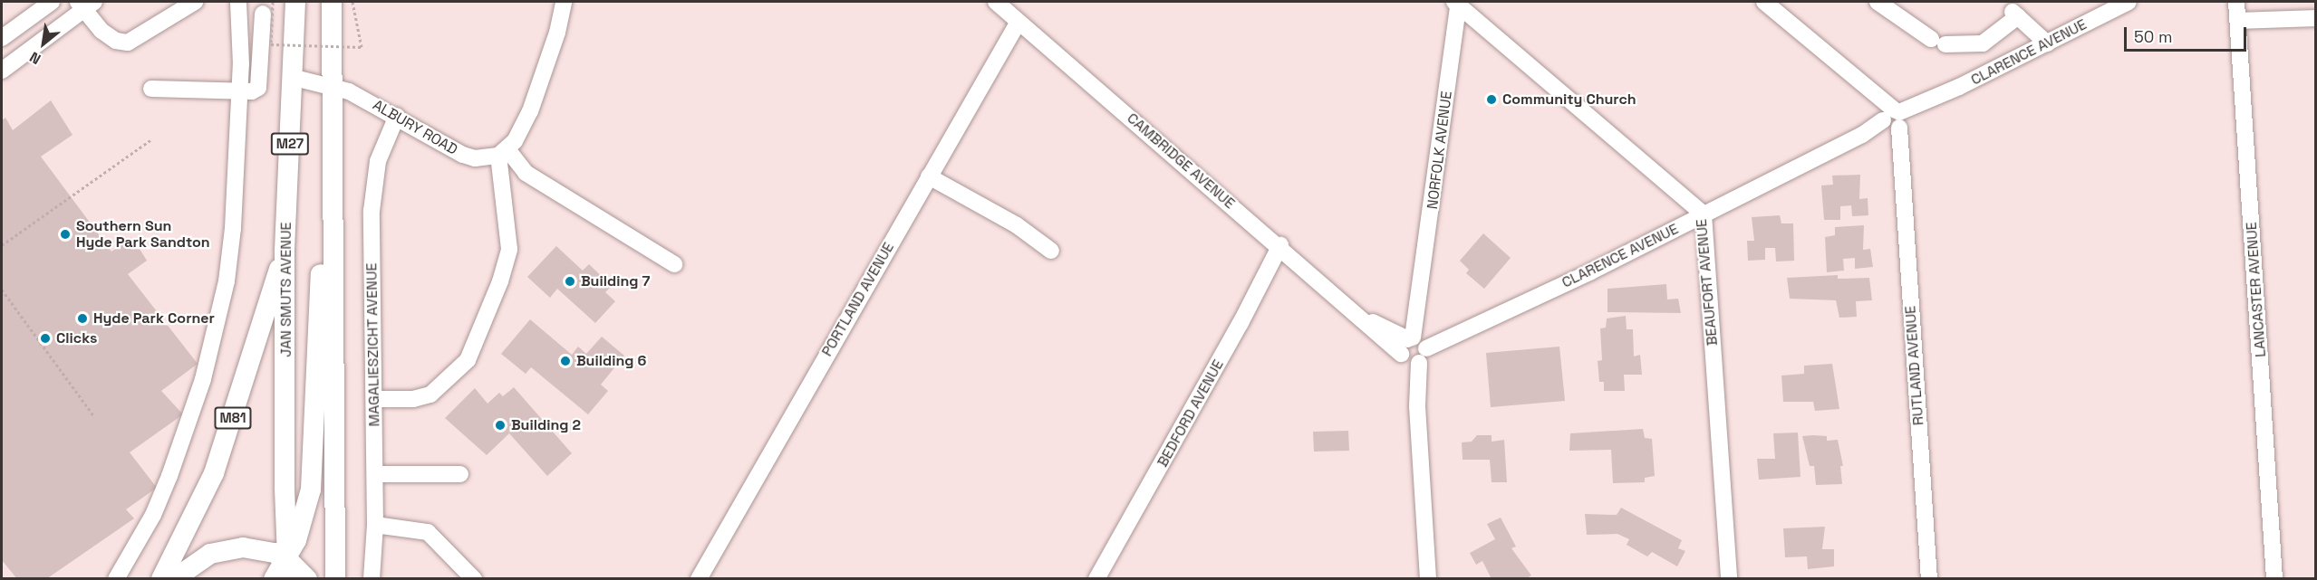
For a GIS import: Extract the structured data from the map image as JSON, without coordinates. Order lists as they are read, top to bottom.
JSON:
{
  "streets": {
    "main road": ["M27", "JAN SMUTS AVENUE", "M81"],
    "street": [
      "CLARENCE AVENUE",
      "ALBURY ROAD",
      "NORFOLK AVENUE",
      "CAMBRIDGE AVENUE",
      "BEAUFORT AVENUE",
      "LANCASTER AVENUE",
      "PORTLAND AVENUE",
      "MAGALIESZICHT AVENUE",
      "RUTLAND AVENUE",
      "BEDFORD AVENUE"
    ]
  },
  "crossings": [
    ["CLARENCE AVENUE", "NORFOLK AVENUE"],
    ["CLARENCE AVENUE", "CAMBRIDGE AVENUE"],
    ["CLARENCE AVENUE", "BEAUFORT AVENUE"],
    ["CLARENCE AVENUE", "RUTLAND AVENUE"],
    ["ALBURY ROAD", "M27"],
    ["ALBURY ROAD", "JAN SMUTS AVENUE"],
    ["ALBURY ROAD", "MAGALIESZICHT AVENUE"],
    ["NORFOLK AVENUE", "CAMBRIDGE AVENUE"],
    ["NORFOLK AVENUE", "BEAUFORT AVENUE"],
    ["CAMBRIDGE AVENUE", "PORTLAND AVENUE"],
    ["CAMBRIDGE AVENUE", "BEDFORD AVENUE"],
    ["JAN SMUTS AVENUE", "M81"]
  ],
  "places": [
    "Community Church",
    "Southern Sun Hyde Park Sandton",
    "Building 7",
    "Hyde Park Corner",
    "Clicks",
    "Building 6",
    "Building 2"
  ],
  "scale_bar": "50 m",
  "north": "bottom left"
}
